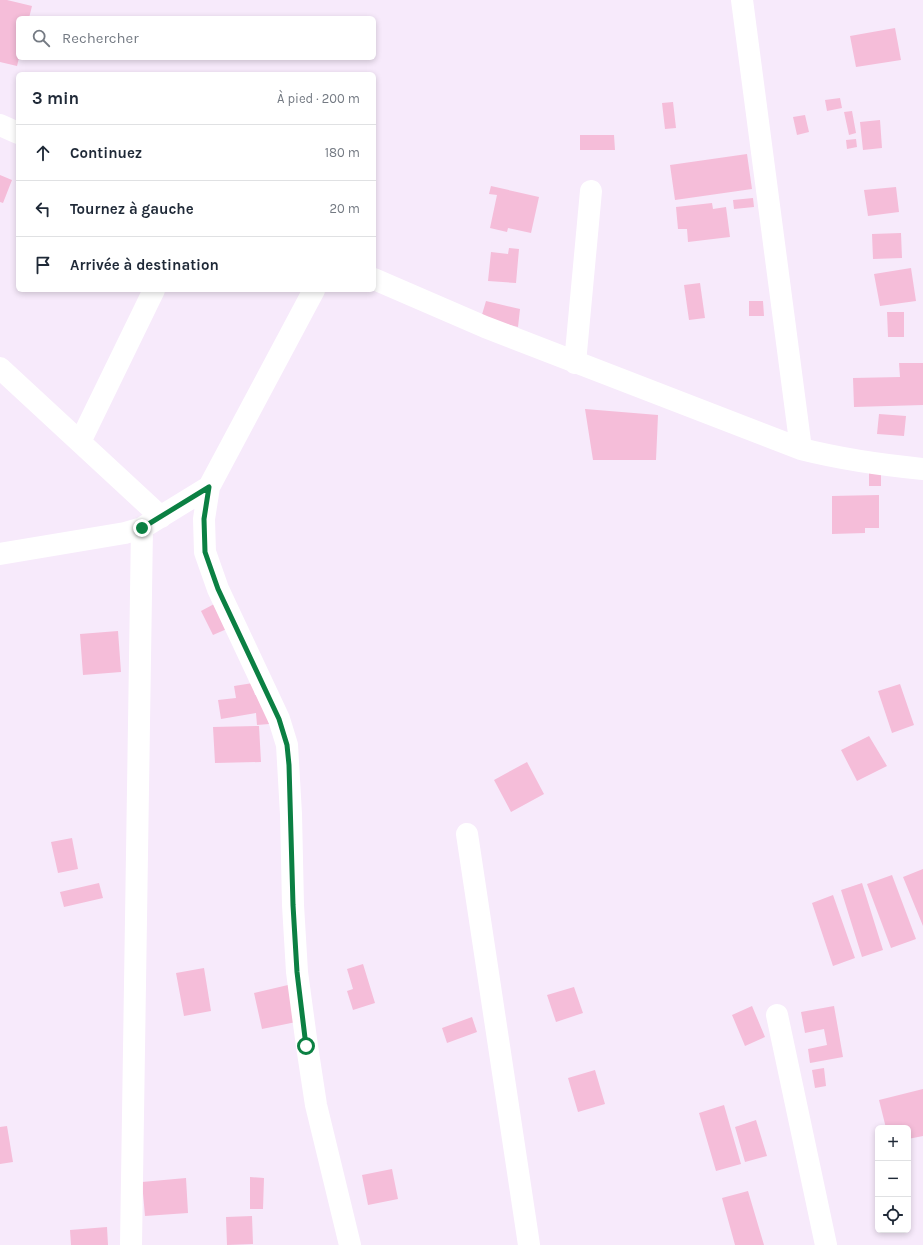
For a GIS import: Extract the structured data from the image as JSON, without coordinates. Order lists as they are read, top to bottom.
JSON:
{
  "page": {
    "search": "Rechercher",
    "heading": ["3 min", "À pied · 200 m"],
    "list": [
      ["Continuez", "180 m"],
      ["Tournez à gauche", "20 m"],
      "Arrivée à destination"
    ],
    "map_buttons": ["+", "−"]
  }
}
